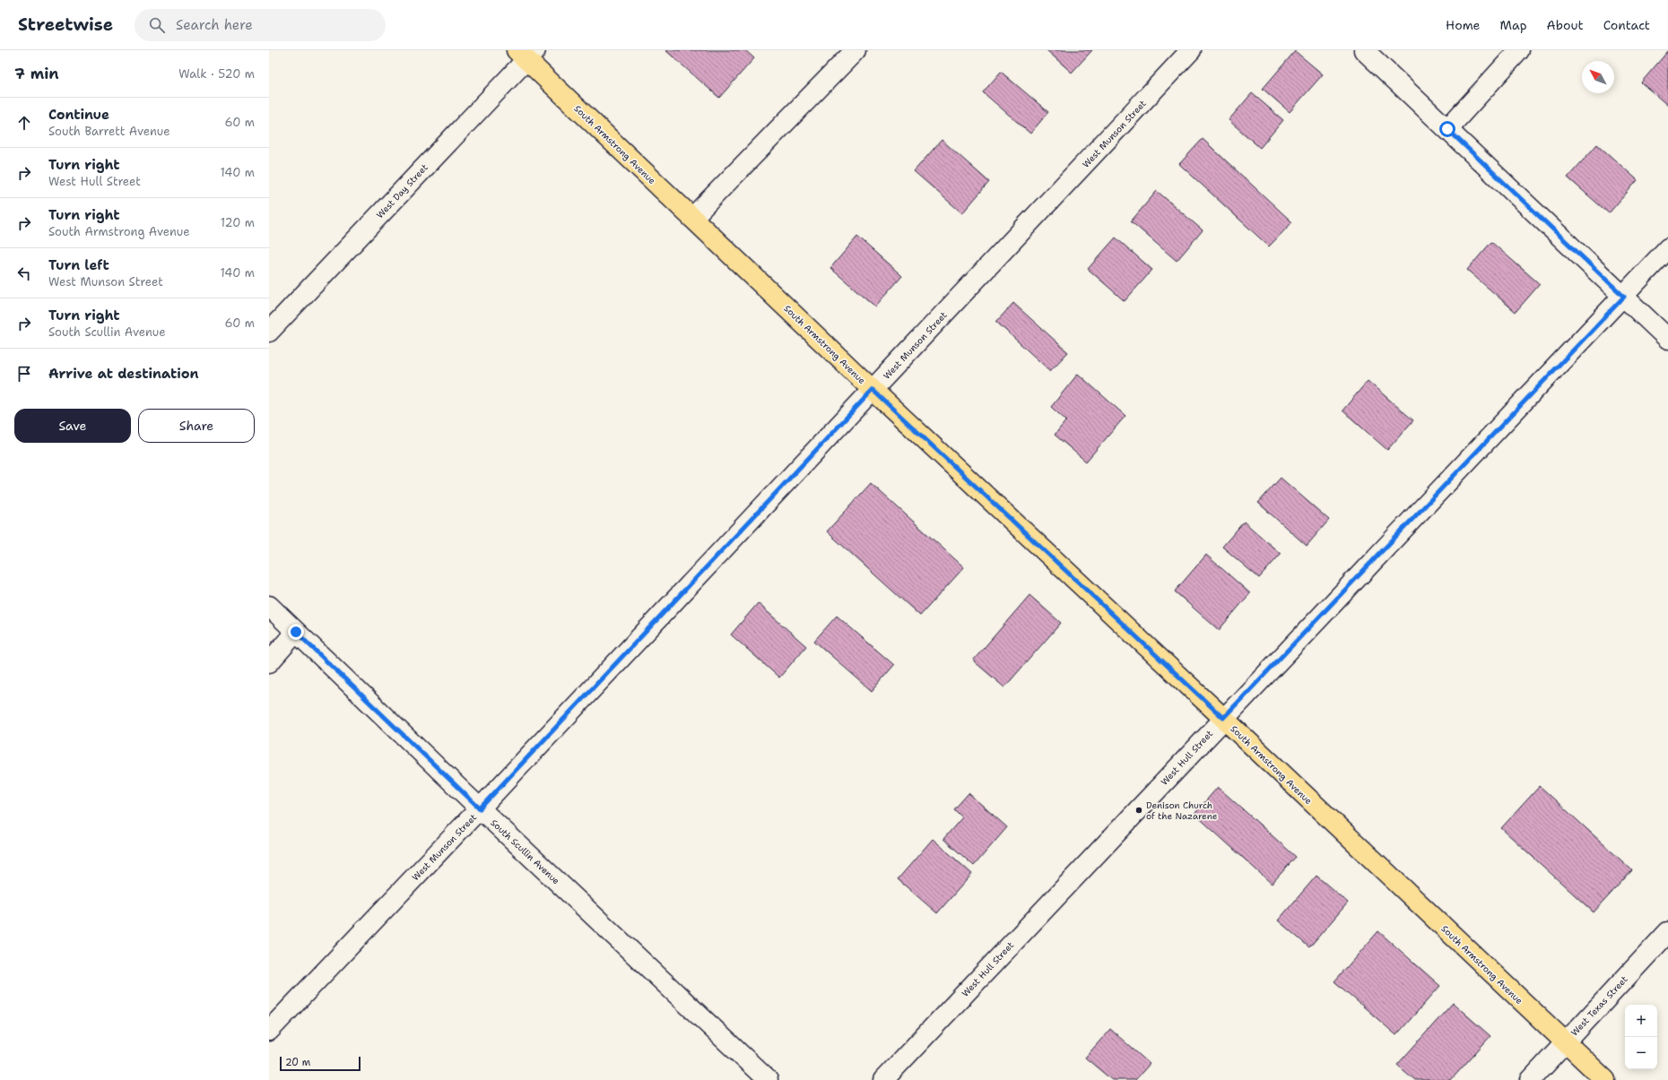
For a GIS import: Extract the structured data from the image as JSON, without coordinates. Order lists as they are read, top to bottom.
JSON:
{
  "streets": {
    "main road": ["South Armstrong Avenue"],
    "street": [
      "West Munson Street",
      "West Day Street",
      "West Hull Street",
      "South Scullin Avenue",
      "West Texas Street"
    ]
  },
  "crossings": [
    ["West Munson Street", "South Armstrong Avenue"],
    ["West Munson Street", "South Scullin Avenue"],
    ["South Armstrong Avenue", "West Day Street"],
    ["South Armstrong Avenue", "West Hull Street"],
    ["South Armstrong Avenue", "West Texas Street"]
  ],
  "places": ["Denison Church of the Nazarene"],
  "scale_bar": "20 m",
  "north": "top left",
  "page": {
    "header": "Streetwise",
    "search": "Search here",
    "nav": [
      "Home",
      "Map",
      "About",
      "Contact"
    ],
    "heading": ["7 min", "Walk · 520 m"],
    "list": [
      ["Continue", "South Barrett Avenue", "60 m"],
      ["Turn right", "West Hull Street", "140 m"],
      ["Turn right", "South Armstrong Avenue", "120 m"],
      ["Turn left", "West Munson Street", "140 m"],
      ["Turn right", "South Scullin Avenue", "60 m"],
      "Arrive at destination"
    ],
    "buttons": ["Save", "Share"],
    "map_buttons": ["+", "−"],
    "scale": "20 m"
  }
}
